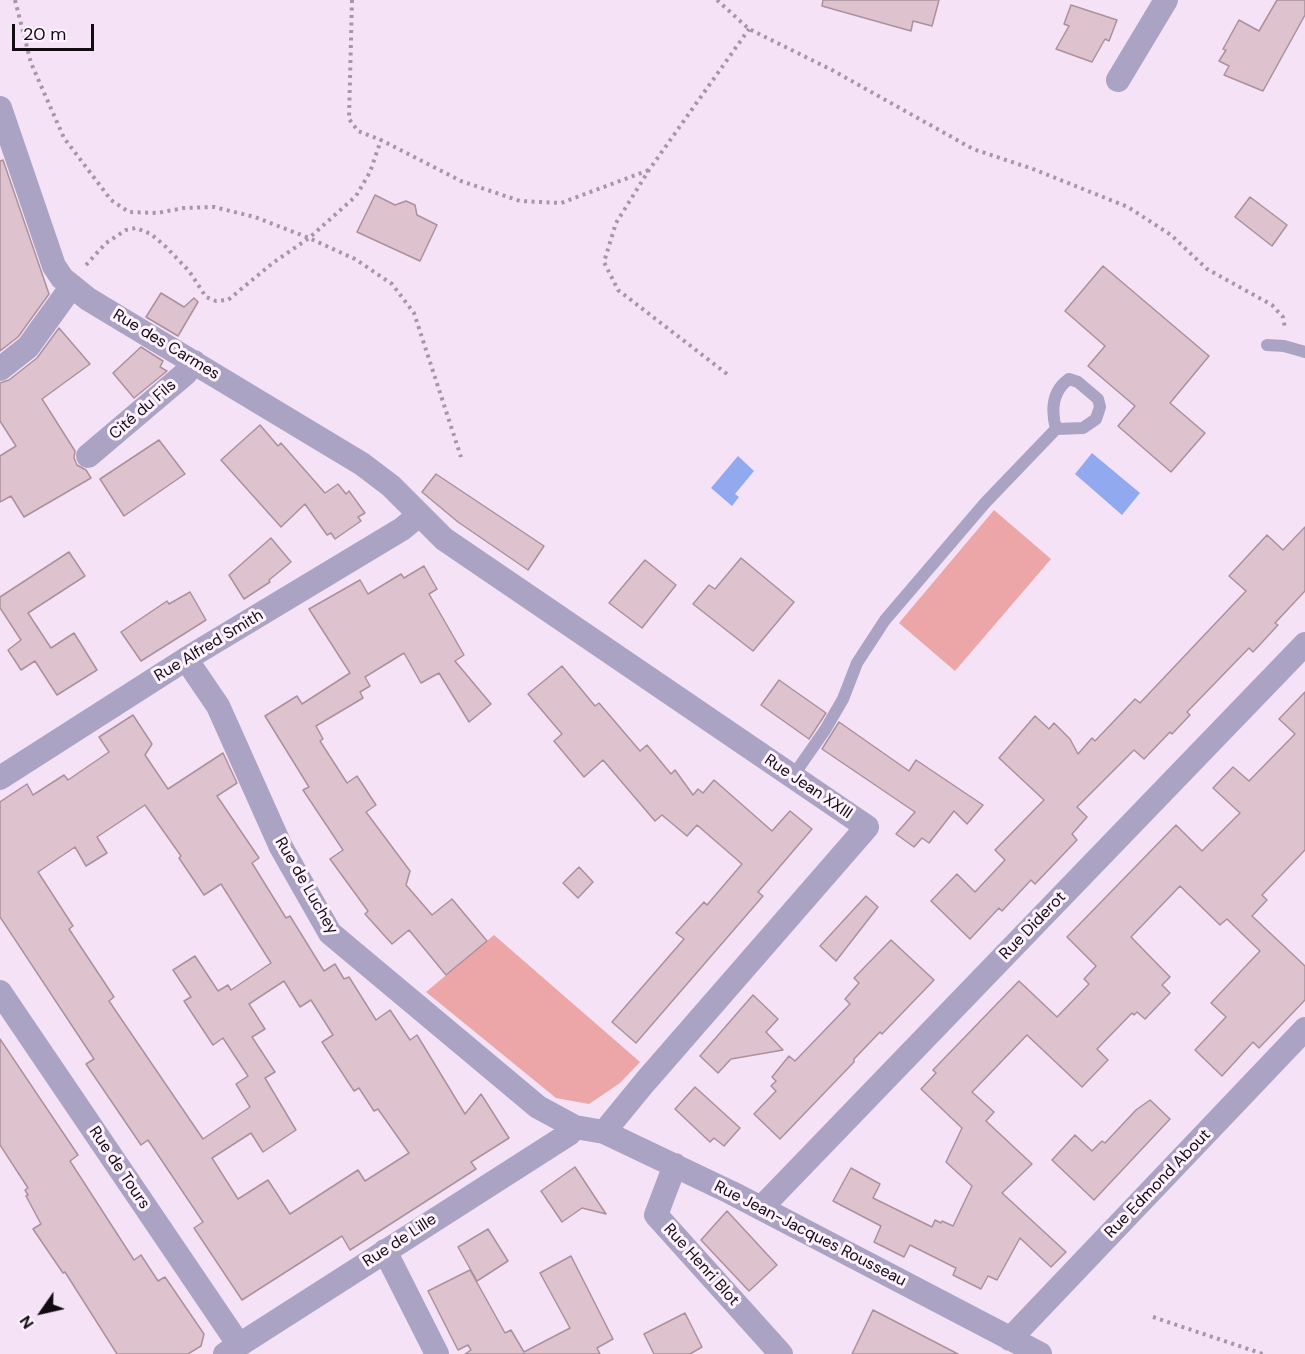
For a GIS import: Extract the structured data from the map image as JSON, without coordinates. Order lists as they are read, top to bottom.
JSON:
{
  "streets": {
    "street": [
      "Rue des Carmes",
      "Cité du Fils",
      "Rue Alfred Smith",
      "Rue Jean XXIII",
      "Rue de Luchey",
      "Rue Diderot",
      "Rue de Tours",
      "Rue Edmond About",
      "Rue Jean-Jacques Rousseau",
      "Rue de Lille",
      "Rue Henri Blot"
    ]
  },
  "crossings": [
    ["Rue des Carmes", "Cité du Fils"],
    ["Rue des Carmes", "Rue Alfred Smith"],
    ["Rue des Carmes", "Rue Jean XXIII"],
    ["Rue Alfred Smith", "Rue Jean XXIII"],
    ["Rue Alfred Smith", "Rue de Luchey"],
    ["Rue Jean XXIII", "Rue Jean-Jacques Rousseau"],
    ["Rue de Luchey", "Rue Jean-Jacques Rousseau"],
    ["Rue de Luchey", "Rue de Lille"],
    ["Rue Diderot", "Rue Jean-Jacques Rousseau"],
    ["Rue de Tours", "Rue de Lille"],
    ["Rue Edmond About", "Rue Jean-Jacques Rousseau"],
    ["Rue Jean-Jacques Rousseau", "Rue de Lille"],
    ["Rue Jean-Jacques Rousseau", "Rue Henri Blot"]
  ],
  "scale_bar": "20 m",
  "north": "bottom left"
}
